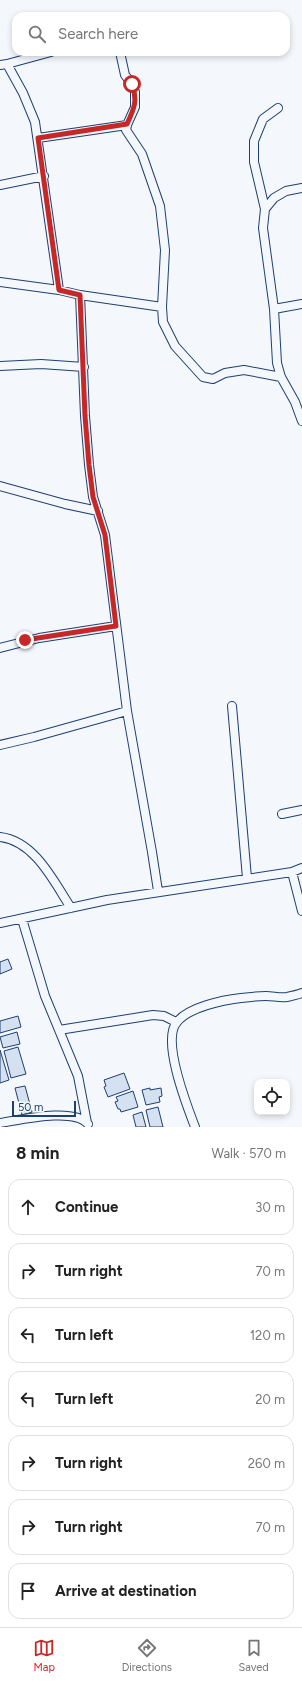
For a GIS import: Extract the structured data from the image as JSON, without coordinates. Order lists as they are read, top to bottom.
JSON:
{
  "scale_bar": "50 m",
  "page": {
    "search": "Search here",
    "scale": "50 m",
    "heading": ["8 min", "Walk · 570 m"],
    "list": [
      ["Continue", "30 m"],
      ["Turn right", "70 m"],
      ["Turn left", "120 m"],
      ["Turn left", "20 m"],
      ["Turn right", "260 m"],
      ["Turn right", "70 m"],
      "Arrive at destination"
    ],
    "nav": ["Map", "Directions", "Saved"]
  }
}
